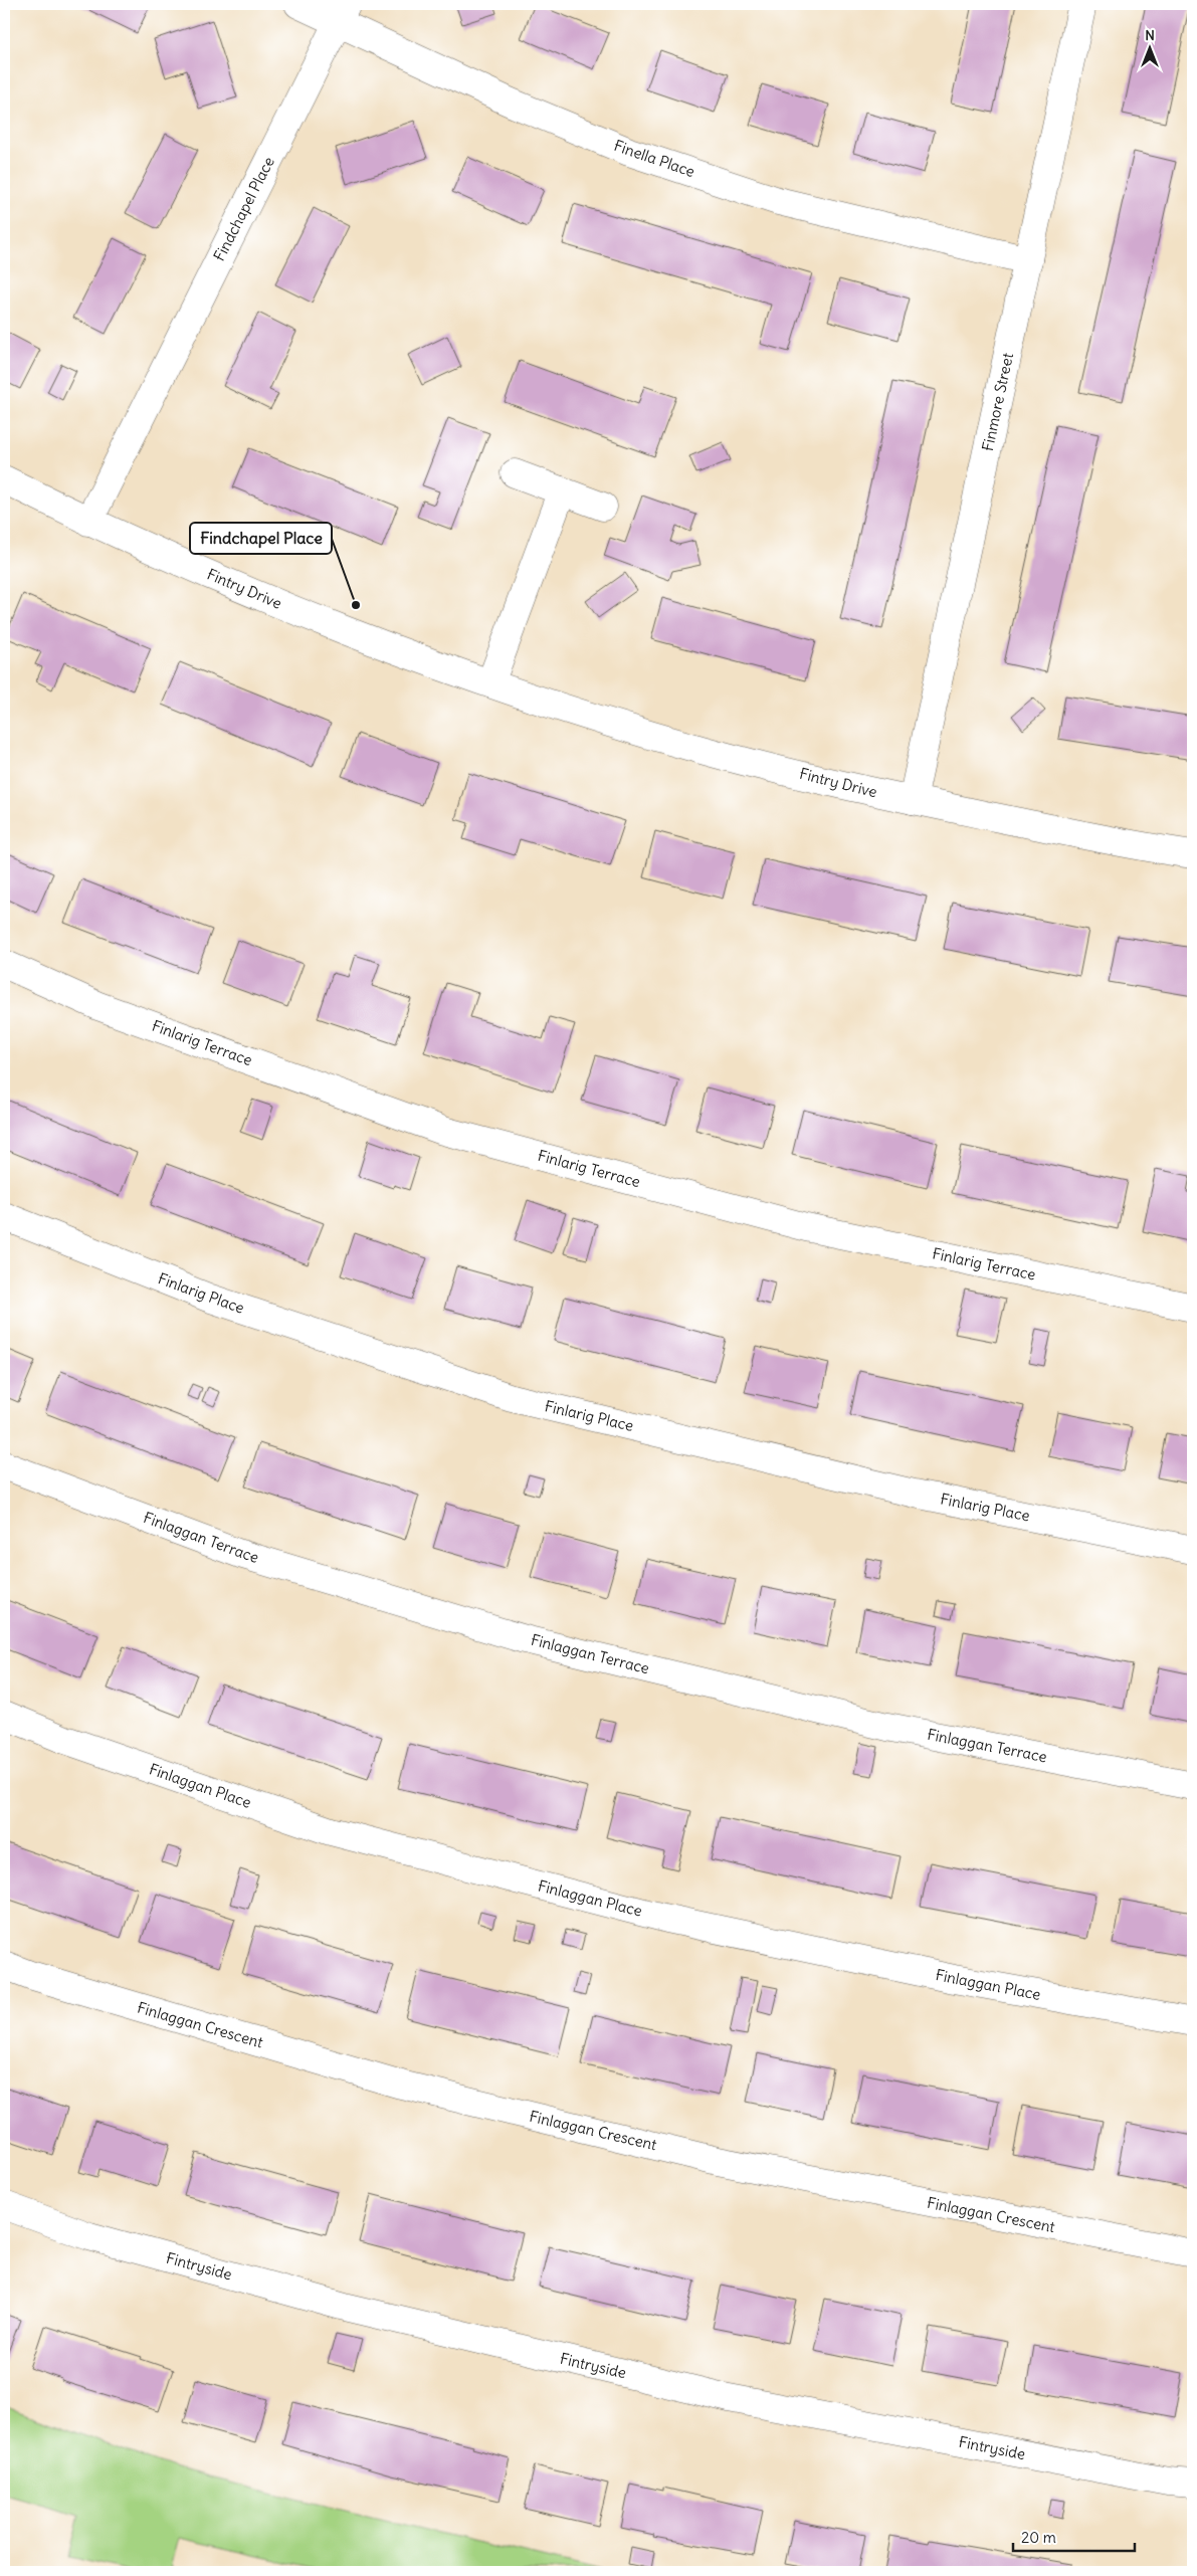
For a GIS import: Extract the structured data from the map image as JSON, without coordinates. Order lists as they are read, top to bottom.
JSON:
{
  "streets": {
    "street": [
      "Finella Place",
      "Findchapel Place",
      "Finmore Street",
      "Fintry Drive",
      "Finlarig Terrace",
      "Finlarig Place",
      "Finlaggan Terrace",
      "Finlaggan Place",
      "Finlaggan Crescent",
      "Fintryside"
    ]
  },
  "crossings": [
    ["Finella Place", "Findchapel Place"],
    ["Finella Place", "Finmore Street"],
    ["Findchapel Place", "Fintry Drive"],
    ["Finmore Street", "Fintry Drive"]
  ],
  "places": ["Findchapel Place"],
  "scale_bar": "20 m",
  "north": "top"
}
